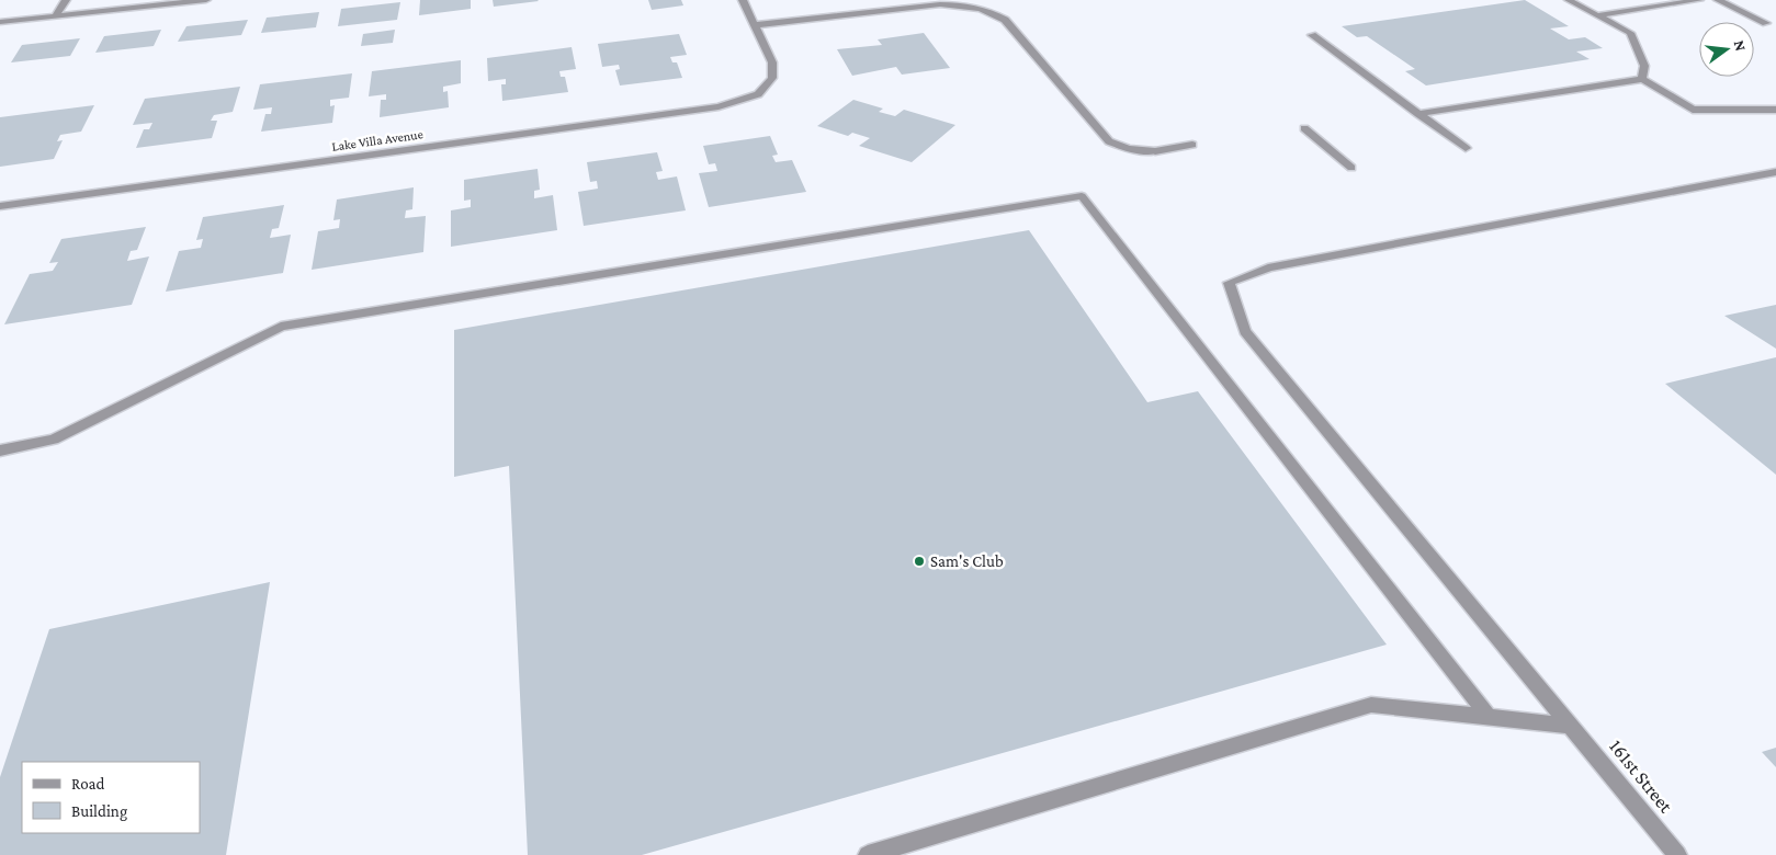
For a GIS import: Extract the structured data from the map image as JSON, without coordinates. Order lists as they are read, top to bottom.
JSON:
{
  "streets": {
    "street": ["Lake Villa Avenue", "161st Street"]
  },
  "places": ["Sam's Club"],
  "legend": ["Road", "Building"],
  "north": "right"
}
